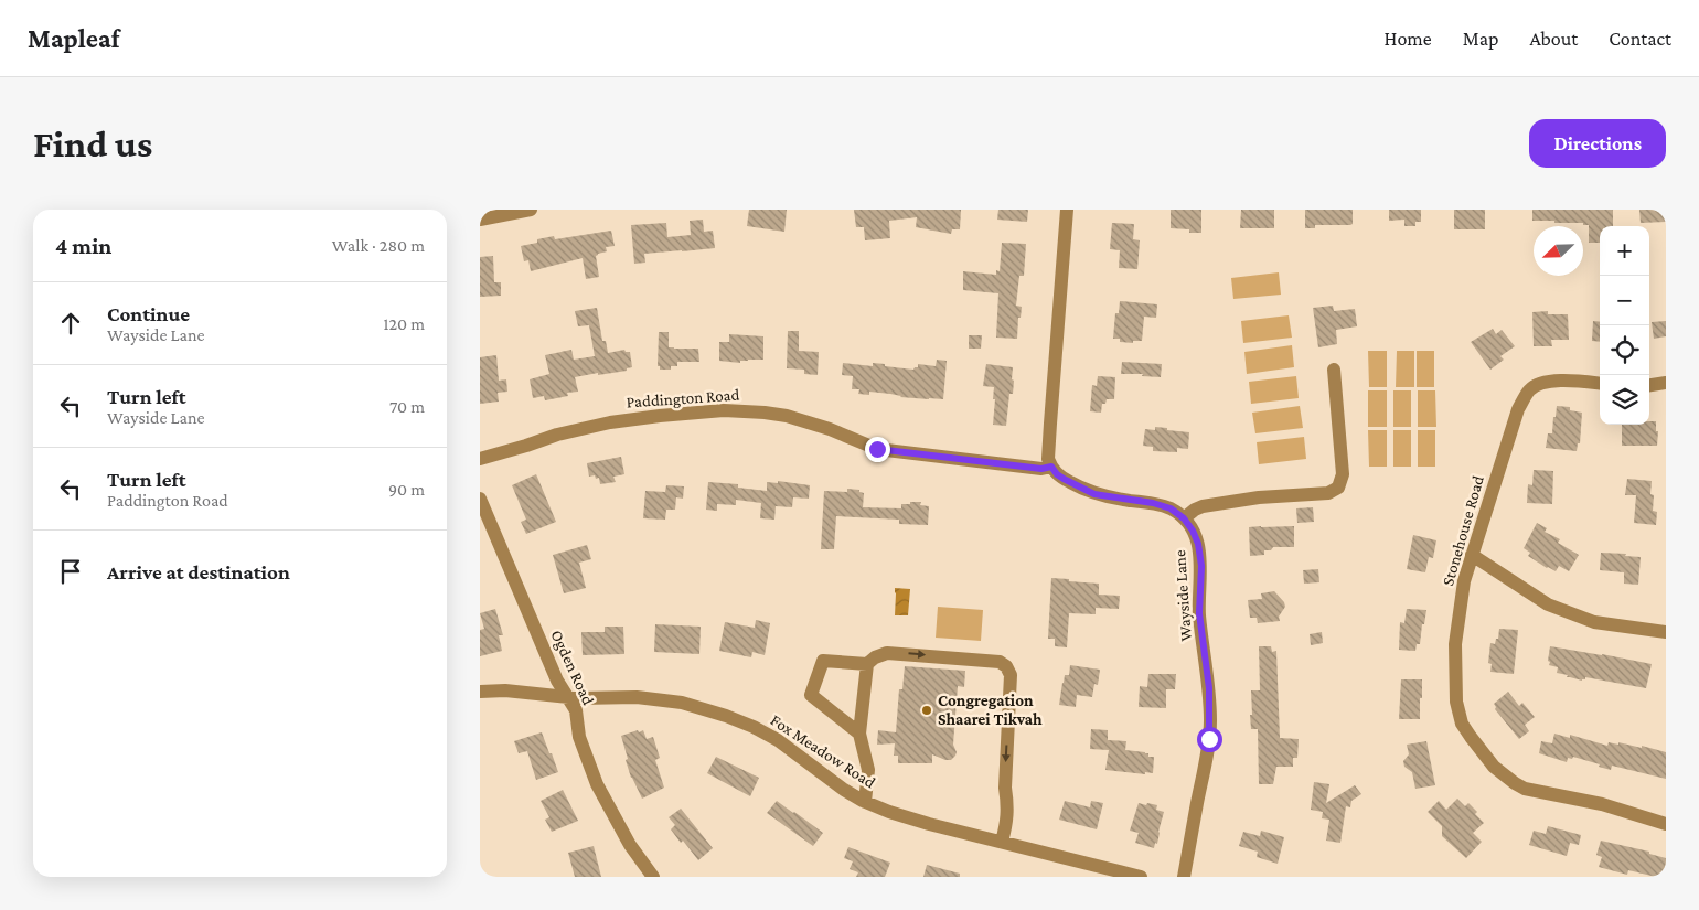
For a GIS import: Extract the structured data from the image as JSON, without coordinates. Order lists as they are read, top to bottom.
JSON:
{
  "streets": {
    "street": [
      "Paddington Road",
      "Stonehouse Road",
      "Wayside Lane",
      "Ogden Road",
      "Fox Meadow Road"
    ]
  },
  "crossings": [
    ["Ogden Road", "Fox Meadow Road"]
  ],
  "places": ["Congregation Shaarei Tikvah"],
  "north": "bottom left",
  "page": {
    "header": "Mapleaf",
    "nav": [
      "Home",
      "Map",
      "About",
      "Contact"
    ],
    "buttons": "Directions",
    "title": "Find us",
    "heading": ["4 min", "Walk · 280 m"],
    "map_buttons": ["+", "−"],
    "list": [
      ["Continue", "Wayside Lane", "120 m"],
      ["Turn left", "Wayside Lane", "70 m"],
      ["Turn left", "Paddington Road", "90 m"],
      "Arrive at destination"
    ]
  }
}
